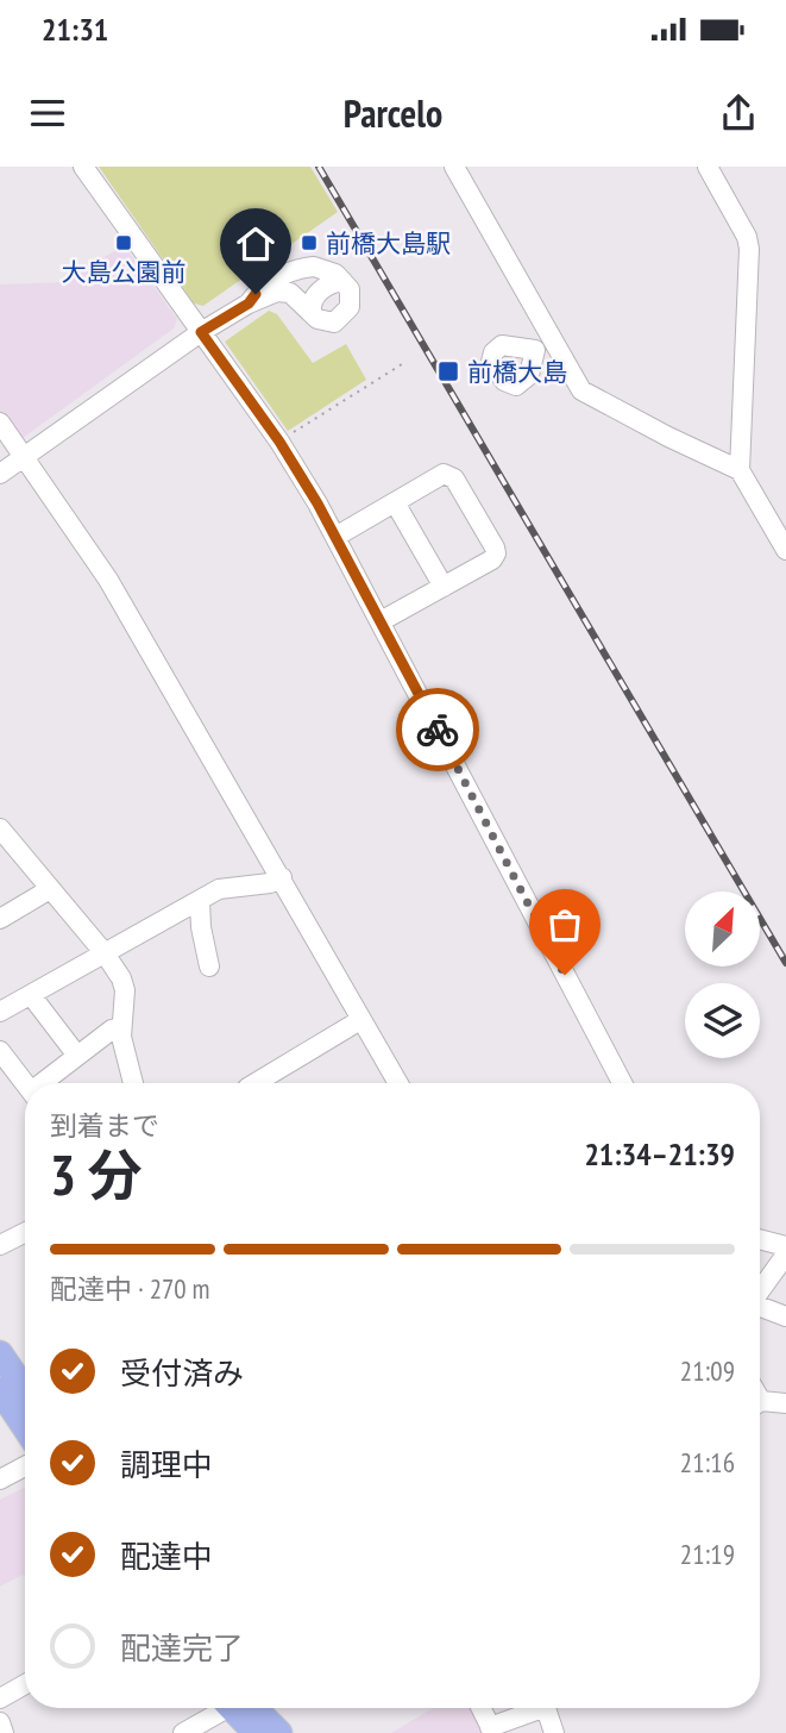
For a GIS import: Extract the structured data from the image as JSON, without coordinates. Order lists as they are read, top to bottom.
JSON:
{
  "places": {
    "transit": ["大島公園前", "前橋大島駅", "前橋大島"]
  },
  "north": "top right",
  "page": {
    "status": "21:31",
    "header": "Parcelo",
    "heading": ["3 分", "到着まで", "21:34–21:39"],
    "bar": "配達中 · 270 m",
    "list": [
      ["受付済み", "21:09"],
      ["調理中", "21:16"],
      ["配達中", "21:19"],
      "配達完了"
    ]
  }
}
